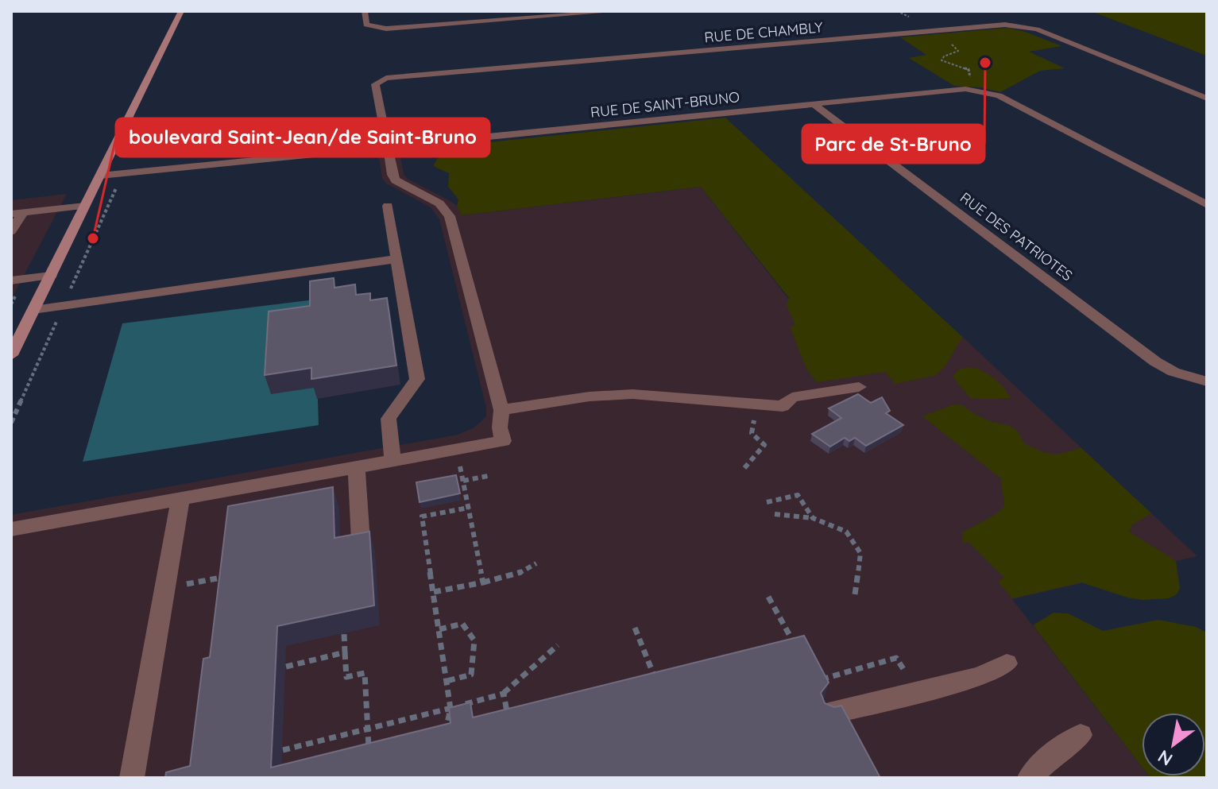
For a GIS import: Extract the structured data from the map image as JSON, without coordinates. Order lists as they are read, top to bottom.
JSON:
{
  "streets": {
    "street": ["RUE DE CHAMBLY", "RUE DE SAINT-BRUNO", "RUE DES PATRIOTES"]
  },
  "crossings": [
    ["RUE DE CHAMBLY", "RUE DE SAINT-BRUNO"],
    ["RUE DE SAINT-BRUNO", "RUE DES PATRIOTES"]
  ],
  "places": ["Parc de St-Bruno", "boulevard Saint-Jean/de Saint-Bruno"],
  "north": "bottom left"
}
